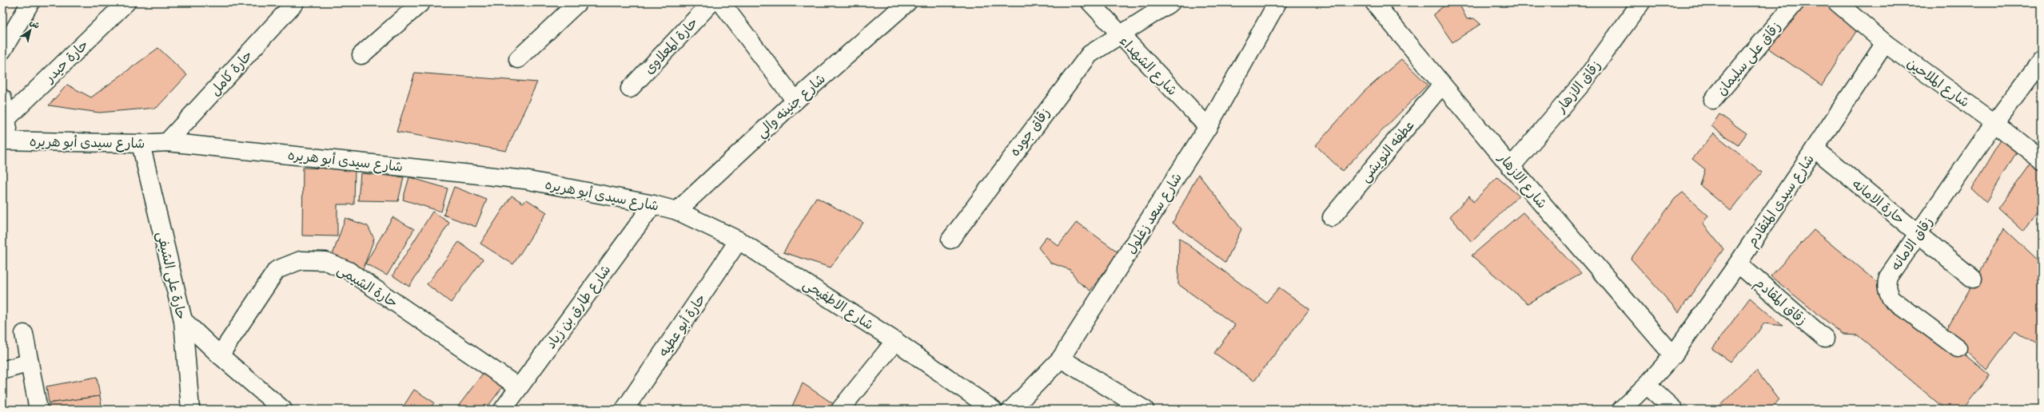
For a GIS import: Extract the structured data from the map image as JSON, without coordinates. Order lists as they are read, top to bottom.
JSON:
{
  "streets": {
    "street": [
      "حارة المعلاوى",
      "زقاق على سليمان",
      "حارة حيدر",
      "شارع الشهداء",
      "حارة كامل",
      "شارع الملاحين",
      "زقاق الازهار",
      "شارع جنينه والي",
      "زقاق جوده",
      "شارع سيدى أبو هريره",
      "عطفه النويشى",
      "شارع الازهار",
      "شارع سيدى المتقادم",
      "حارة الامانه",
      "شارع سعد زغلول",
      "زقاق الامانه",
      "حارة على الشيفى",
      "حارة الشيمى",
      "زقاق المقادم",
      "شارع الاطفيحى",
      "شارع طارق بن زياد",
      "حارة أبو عطيه"
    ]
  },
  "crossings": [
    ["حارة حيدر", "شارع سيدى أبو هريره"],
    ["شارع الشهداء", "زقاق جوده"],
    ["شارع الشهداء", "شارع سعد زغلول"],
    ["حارة كامل", "شارع سيدى أبو هريره"],
    ["شارع الملاحين", "شارع سيدى المتقادم"],
    ["شارع الملاحين", "زقاق الامانه"],
    ["زقاق الازهار", "شارع الازهار"],
    ["شارع جنينه والي", "شارع سيدى أبو هريره"],
    ["شارع جنينه والي", "شارع الاطفيحى"],
    ["شارع سيدى أبو هريره", "حارة على الشيفى"],
    ["شارع سيدى أبو هريره", "شارع الاطفيحى"],
    ["شارع سيدى أبو هريره", "شارع طارق بن زياد"],
    ["عطفه النويشى", "شارع الازهار"],
    ["شارع الازهار", "شارع سيدى المتقادم"],
    ["شارع سيدى المتقادم", "حارة الامانه"],
    ["شارع سيدى المتقادم", "زقاق المقادم"],
    ["حارة الامانه", "زقاق الامانه"],
    ["حارة الشيمى", "شارع طارق بن زياد"],
    ["شارع الاطفيحى", "حارة أبو عطيه"]
  ],
  "north": "top right"
}
